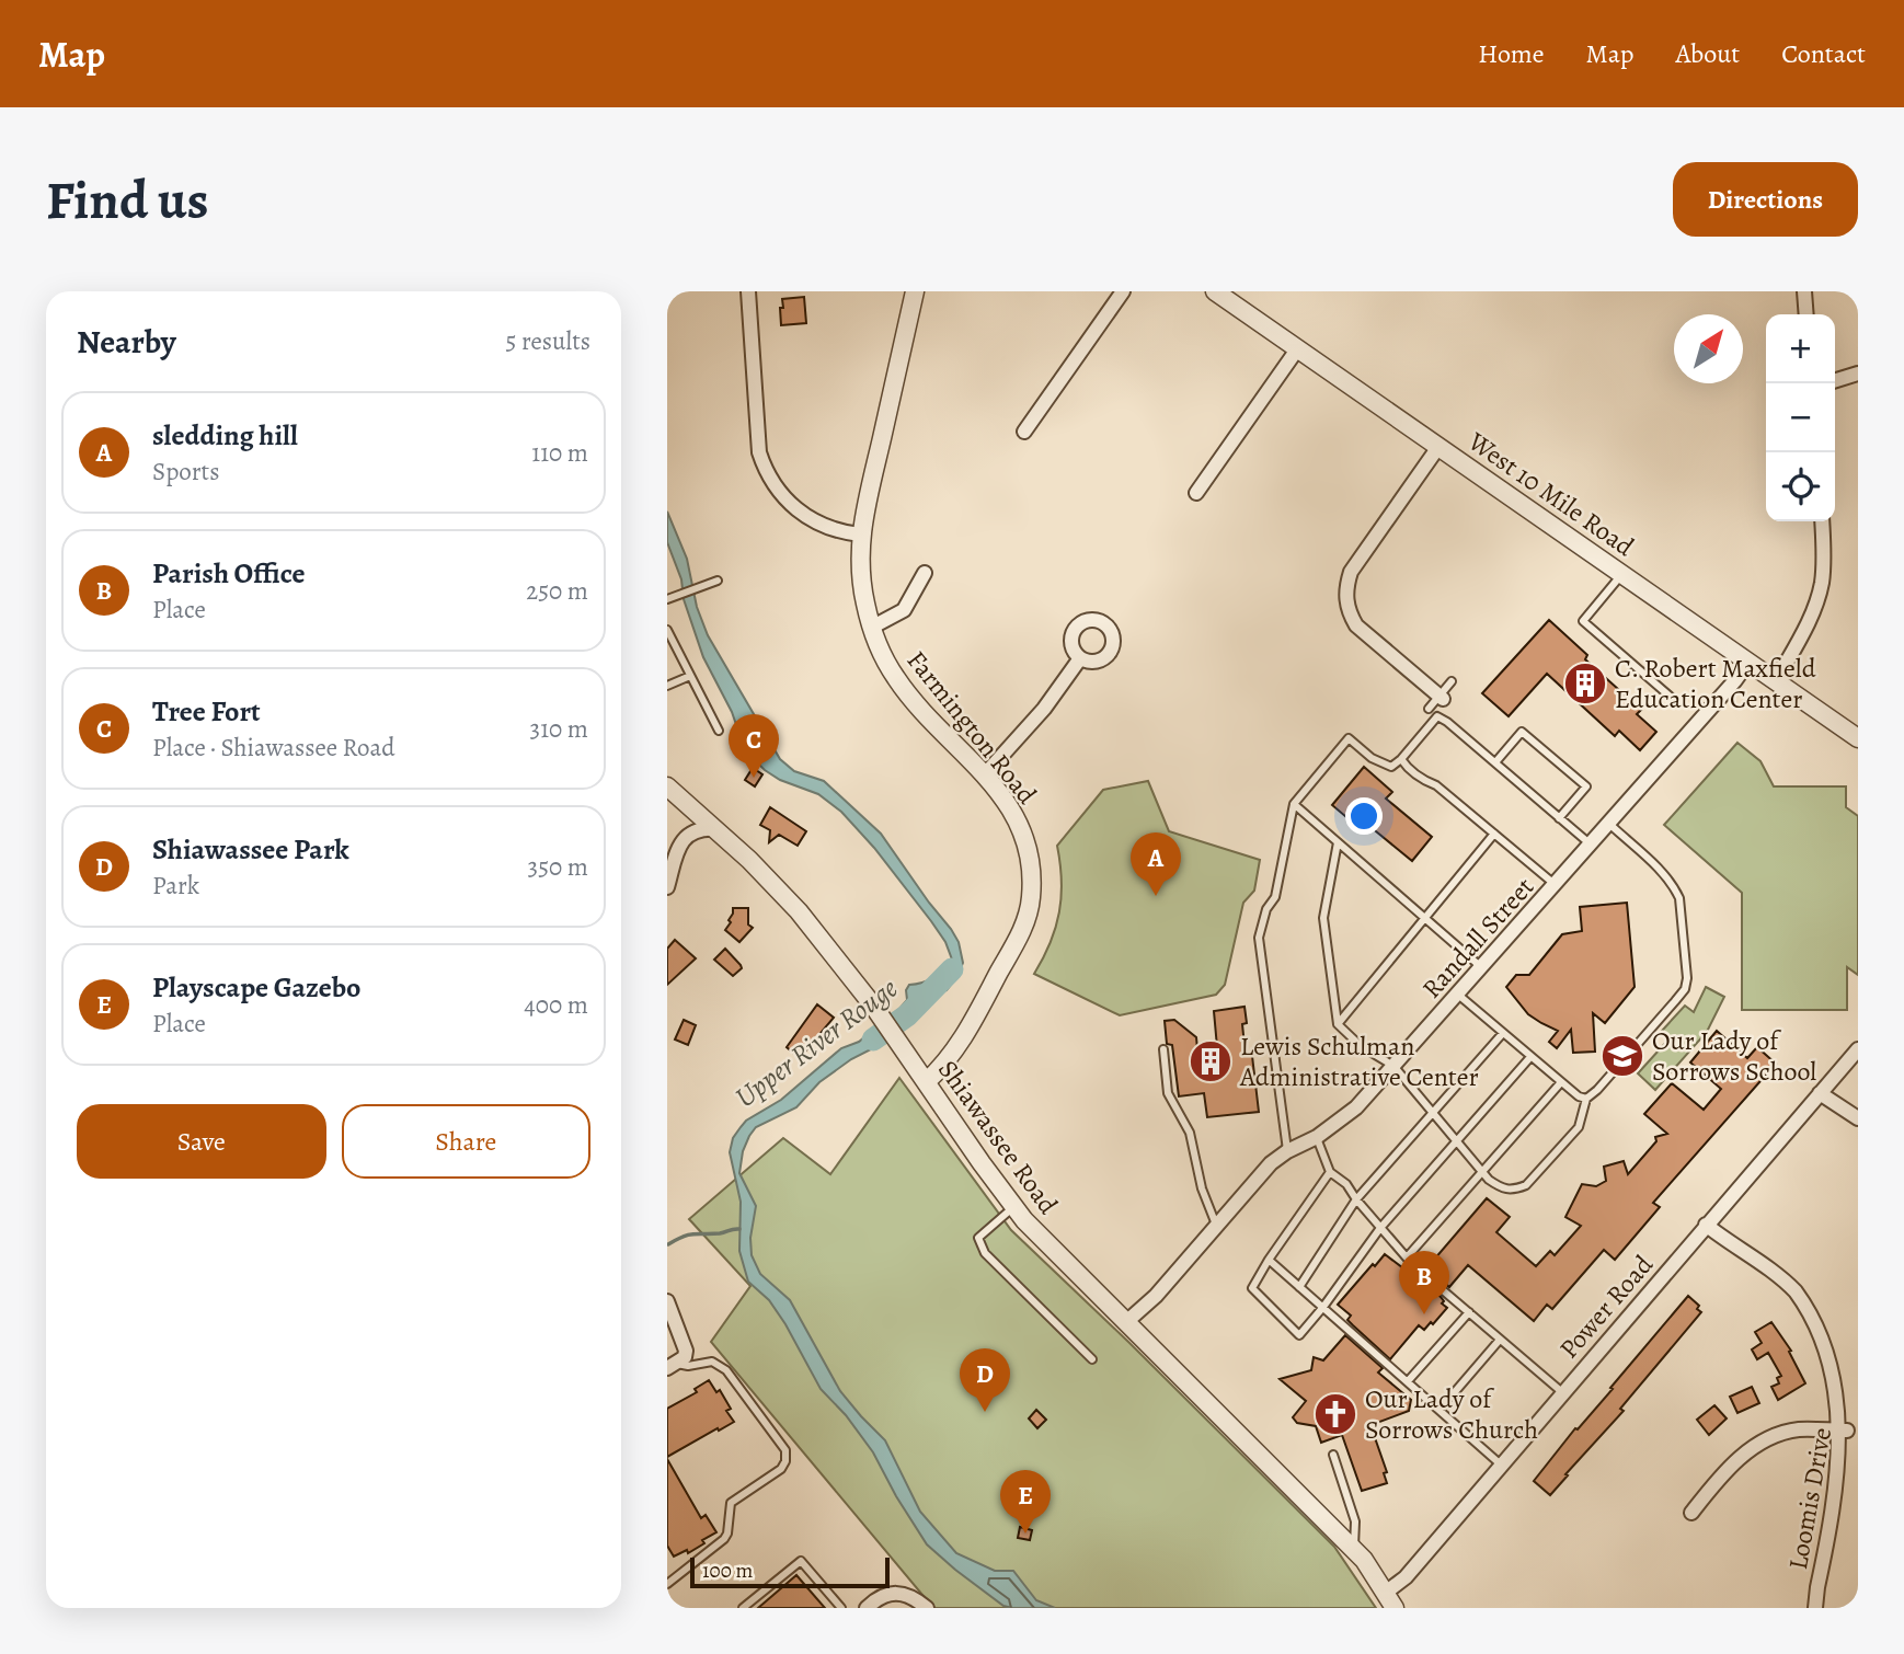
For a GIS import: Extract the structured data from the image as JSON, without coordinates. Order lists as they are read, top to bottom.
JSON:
{
  "streets": {
    "street": [
      "West 10 Mile Road",
      "Farmington Road",
      "Randall Street",
      "Shiawassee Road",
      "Power Road",
      "Loomis Drive"
    ]
  },
  "crossings": [
    ["West 10 Mile Road", "Randall Street"],
    ["Farmington Road", "Shiawassee Road"],
    ["Randall Street", "Shiawassee Road"],
    ["Shiawassee Road", "Power Road"],
    ["Power Road", "Loomis Drive"]
  ],
  "water": ["Upper River Rouge"],
  "places": {
    "building": ["C. Robert Maxfield Education Center", "Lewis Schulman Administrative Center"],
    "school or university": ["Our Lady of Sorrows School"],
    "church": ["Our Lady of Sorrows Church"]
  },
  "scale_bar": "100 m",
  "north": "top right",
  "page": {
    "header": "Map",
    "nav": [
      "Home",
      "Map",
      "About",
      "Contact"
    ],
    "buttons": [
      "Directions",
      ["Save", "Share"]
    ],
    "title": "Find us",
    "heading": ["Nearby", "5 results"],
    "map_buttons": ["+", "−"],
    "list": [
      {
        "mark": "A",
        "name": "sledding hill",
        "note": "Sports",
        "value": "110 m"
      },
      {
        "mark": "B",
        "name": "Parish Office",
        "note": "Place",
        "value": "250 m"
      },
      {
        "mark": "C",
        "name": "Tree Fort",
        "note": "Place · Shiawassee Road",
        "value": "310 m"
      },
      {
        "mark": "D",
        "name": "Shiawassee Park",
        "note": "Park",
        "value": "350 m"
      },
      {
        "mark": "E",
        "name": "Playscape Gazebo",
        "note": "Place",
        "value": "400 m"
      }
    ],
    "pins": [
      "C",
      "A",
      "B",
      "D",
      "E"
    ],
    "scale": "100 m"
  }
}
